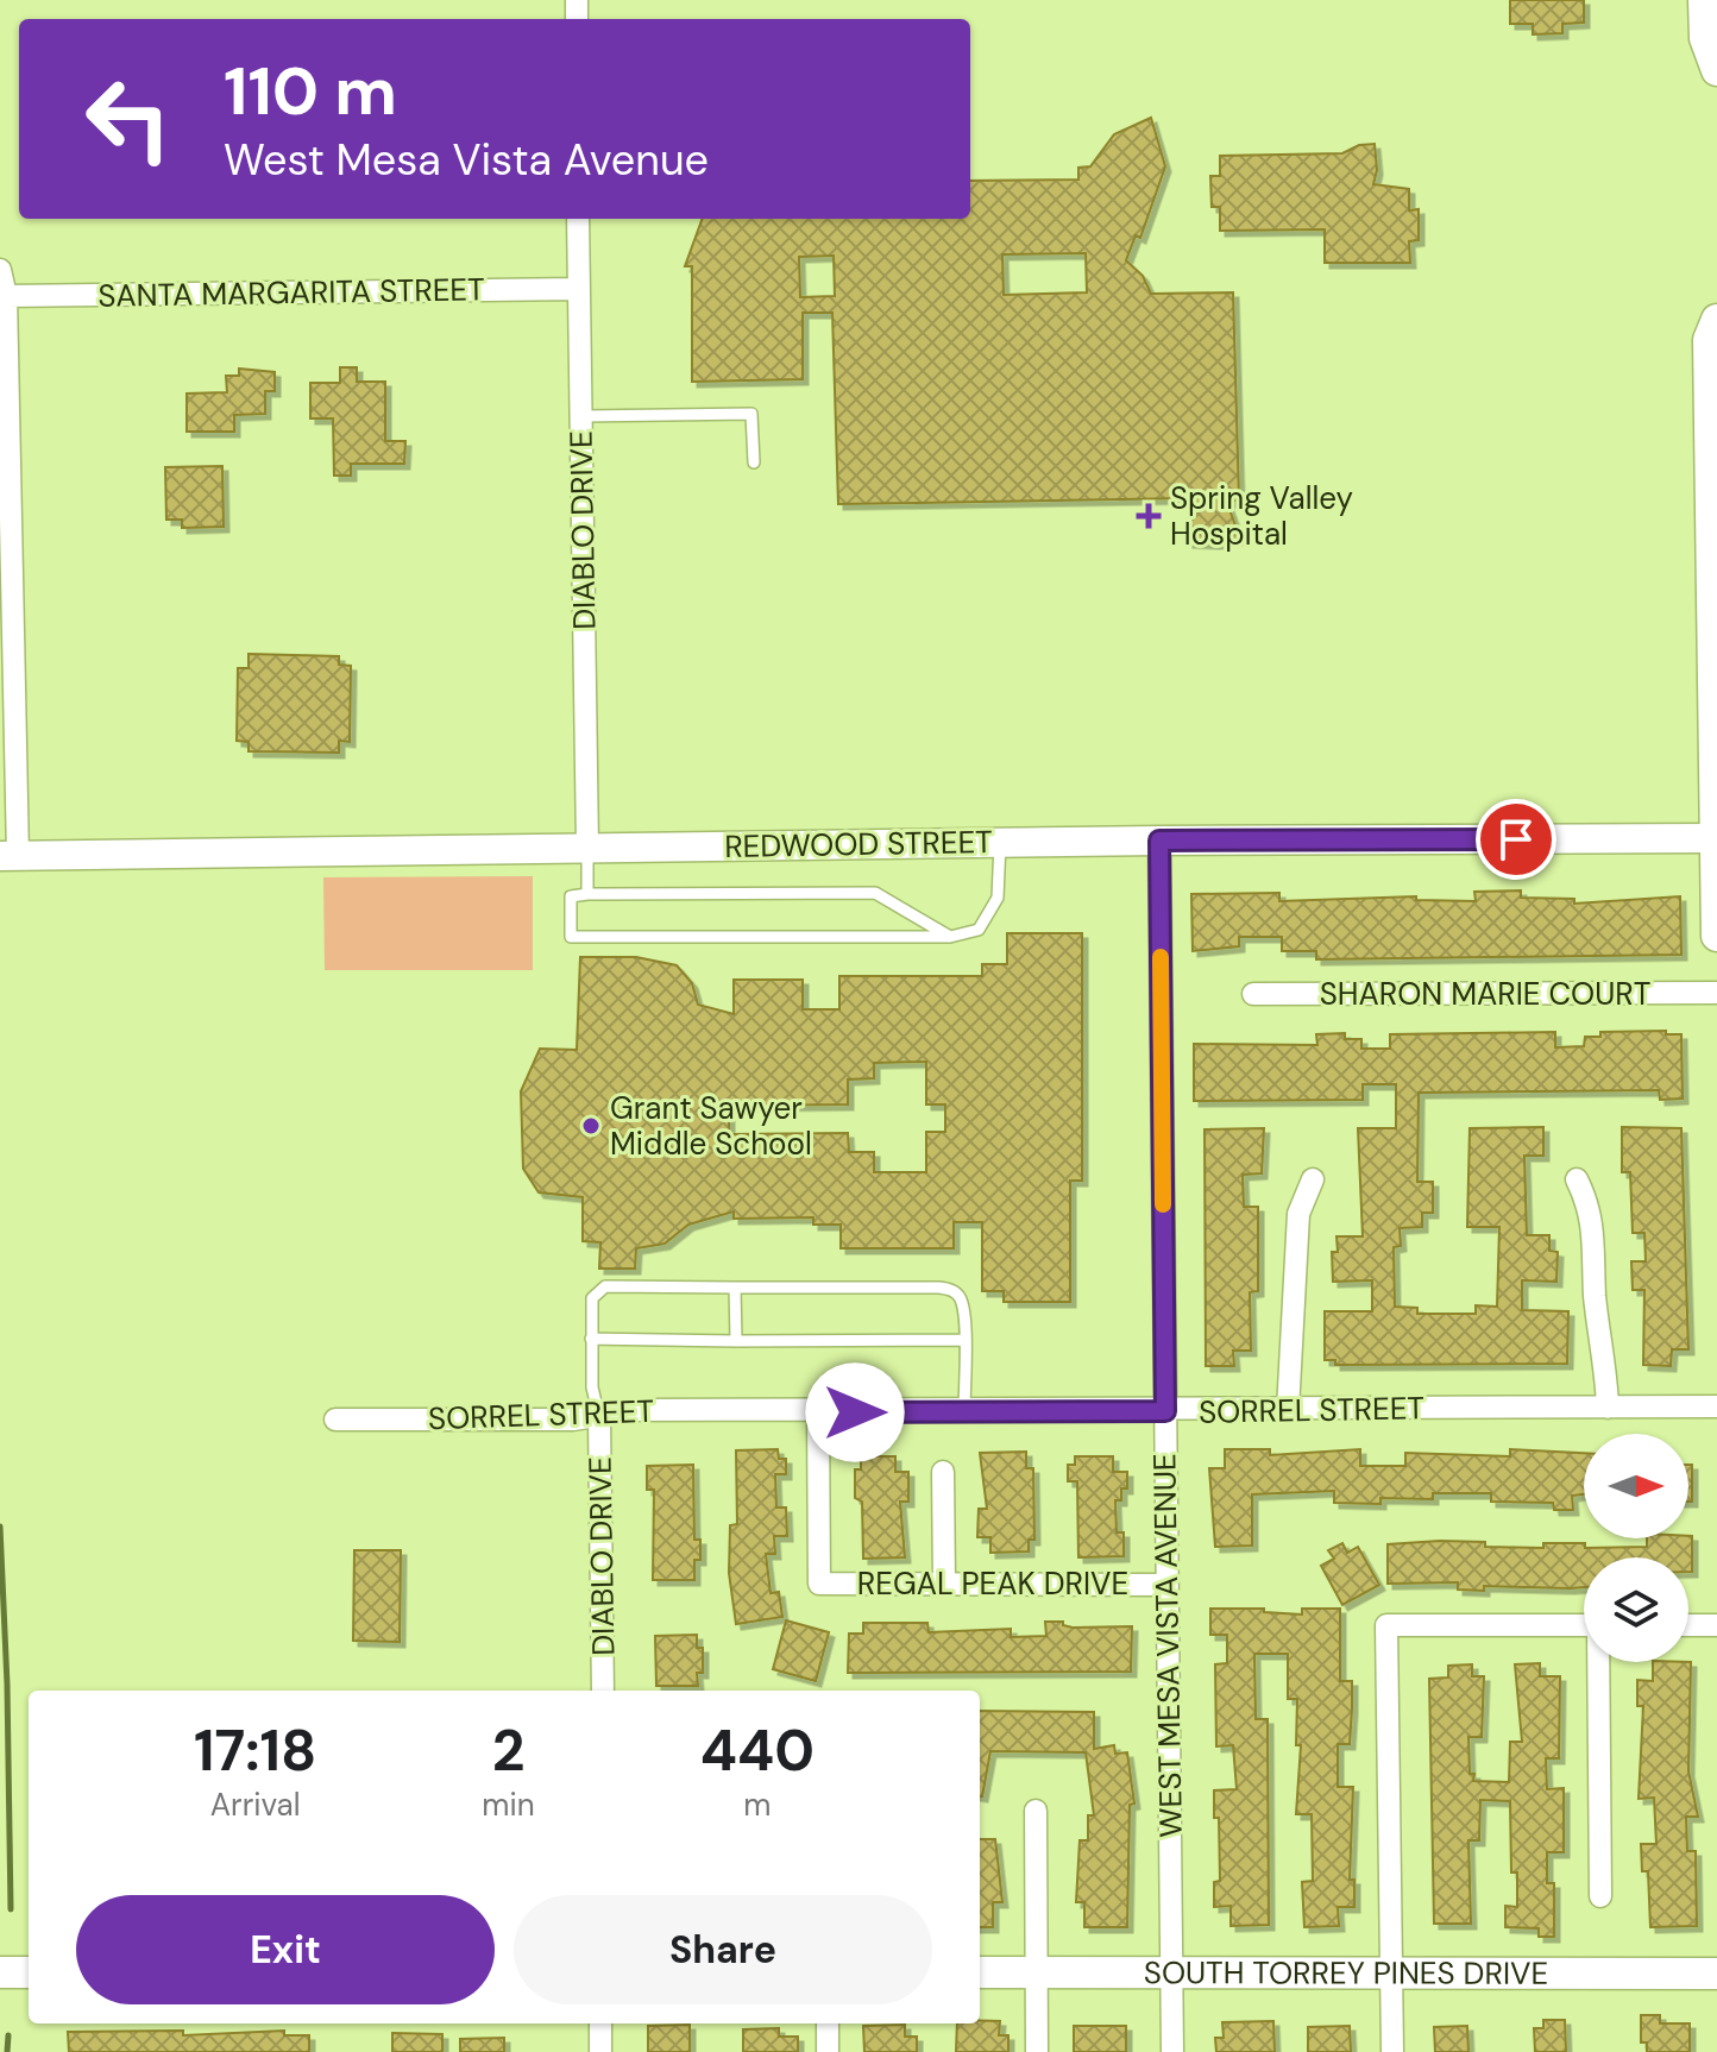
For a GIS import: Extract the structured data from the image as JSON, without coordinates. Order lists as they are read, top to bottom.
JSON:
{
  "streets": {
    "main road": ["SOUTH TORREY PINES DRIVE"],
    "street": [
      "SANTA MARGARITA STREET",
      "DIABLO DRIVE",
      "REDWOOD STREET",
      "SHARON MARIE COURT",
      "SORREL STREET",
      "REGAL PEAK DRIVE",
      "WEST MESA VISTA AVENUE"
    ]
  },
  "crossings": [
    ["SANTA MARGARITA STREET", "DIABLO DRIVE"],
    ["DIABLO DRIVE", "REDWOOD STREET"],
    ["DIABLO DRIVE", "SORREL STREET"],
    ["REDWOOD STREET", "WEST MESA VISTA AVENUE"],
    ["SORREL STREET", "REGAL PEAK DRIVE"],
    ["SORREL STREET", "WEST MESA VISTA AVENUE"],
    ["REGAL PEAK DRIVE", "WEST MESA VISTA AVENUE"],
    ["WEST MESA VISTA AVENUE", "SOUTH TORREY PINES DRIVE"]
  ],
  "places": {
    "health": ["Spring Valley Hospital"],
    "other": ["Grant Sawyer Middle School"]
  },
  "north": "right",
  "page": {
    "turn": ["110 m", "West Mesa Vista Avenue"],
    "eta": [
      "17:18",
      "Arrival",
      "2",
      "min",
      "440",
      "m"
    ],
    "buttons": ["Exit", "Share"]
  }
}
